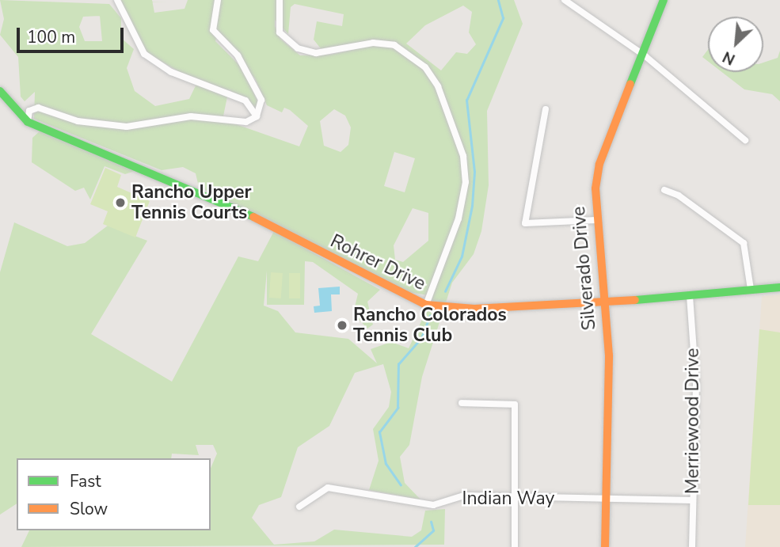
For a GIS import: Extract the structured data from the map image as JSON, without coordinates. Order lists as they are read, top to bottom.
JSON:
{
  "streets": {
    "street": [
      "Rohrer Drive",
      "Silverado Drive",
      "Merriewood Drive",
      "Indian Way"
    ]
  },
  "crossings": [
    ["Rohrer Drive", "Silverado Drive"],
    ["Rohrer Drive", "Merriewood Drive"],
    ["Silverado Drive", "Indian Way"],
    ["Merriewood Drive", "Indian Way"]
  ],
  "places": ["Rancho Upper Tennis Courts", "Rancho Colorados Tennis Club"],
  "legend": ["Fast", "Slow"],
  "scale_bar": "100 m",
  "north": "bottom left"
}
